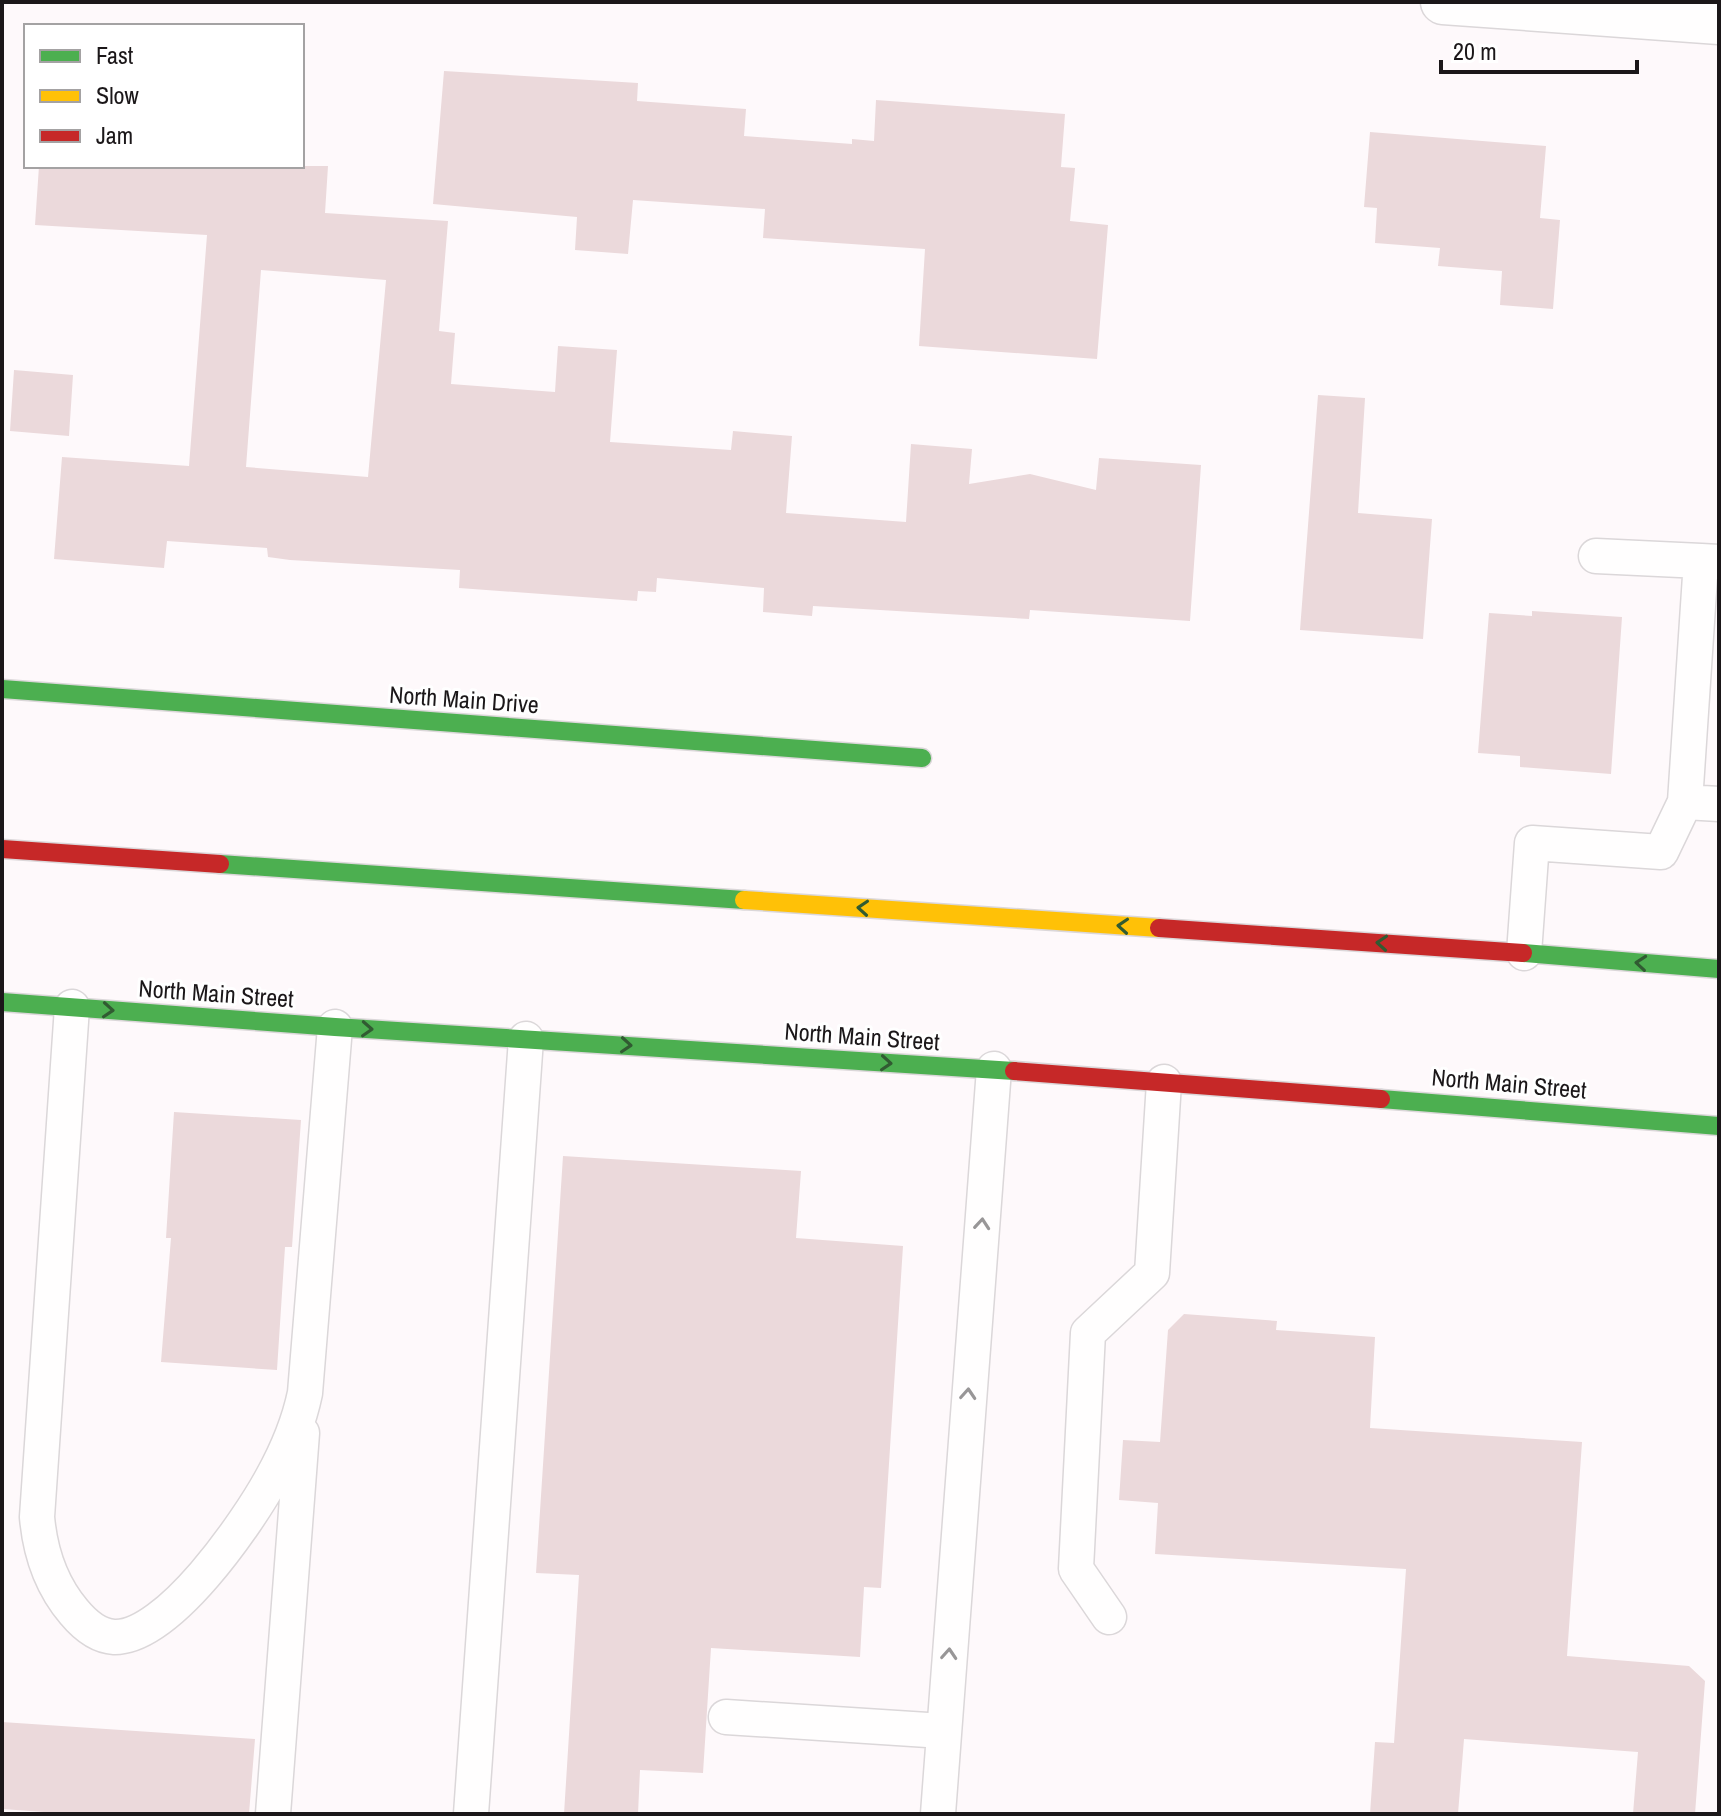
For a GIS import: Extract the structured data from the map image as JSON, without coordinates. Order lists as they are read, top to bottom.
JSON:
{
  "streets": {
    "main road": ["North Main Drive", "North Main Street"]
  },
  "legend": ["Fast", "Slow", "Jam"],
  "scale_bar": "20 m"
}
